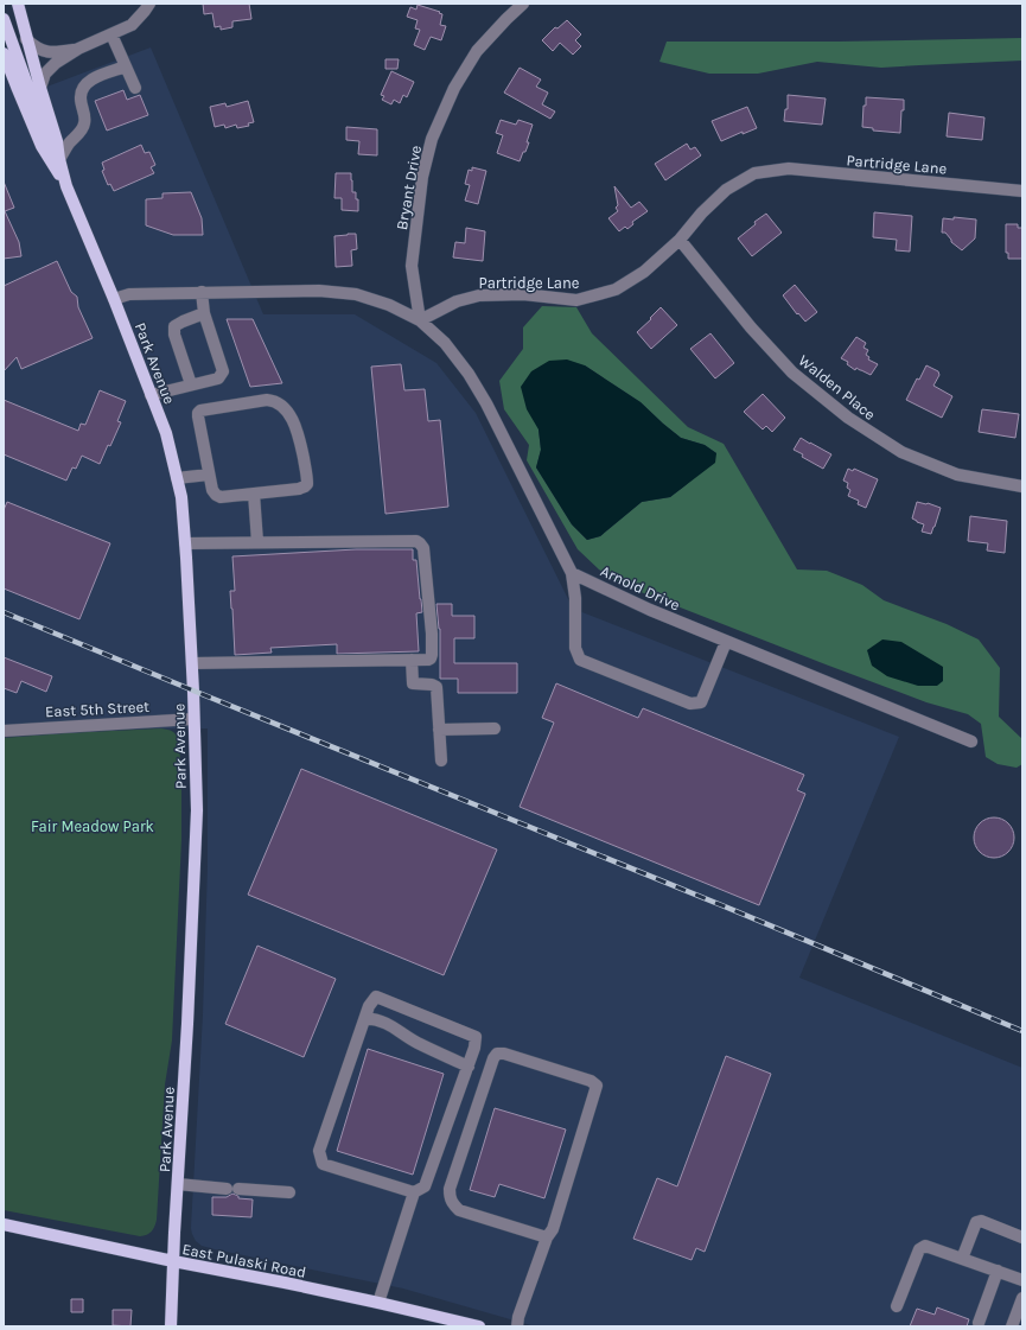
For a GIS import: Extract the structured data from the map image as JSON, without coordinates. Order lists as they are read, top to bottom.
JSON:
{
  "streets": {
    "main road": ["Park Avenue", "East Pulaski Road"],
    "street": [
      "Partridge Lane",
      "Bryant Drive",
      "Walden Place",
      "Arnold Drive",
      "East 5th Street"
    ]
  },
  "crossings": [
    ["Partridge Lane", "Bryant Drive"],
    ["Partridge Lane", "Walden Place"],
    ["Park Avenue", "East 5th Street"],
    ["Park Avenue", "East Pulaski Road"]
  ],
  "parks": ["Fair Meadow Park"]
}
